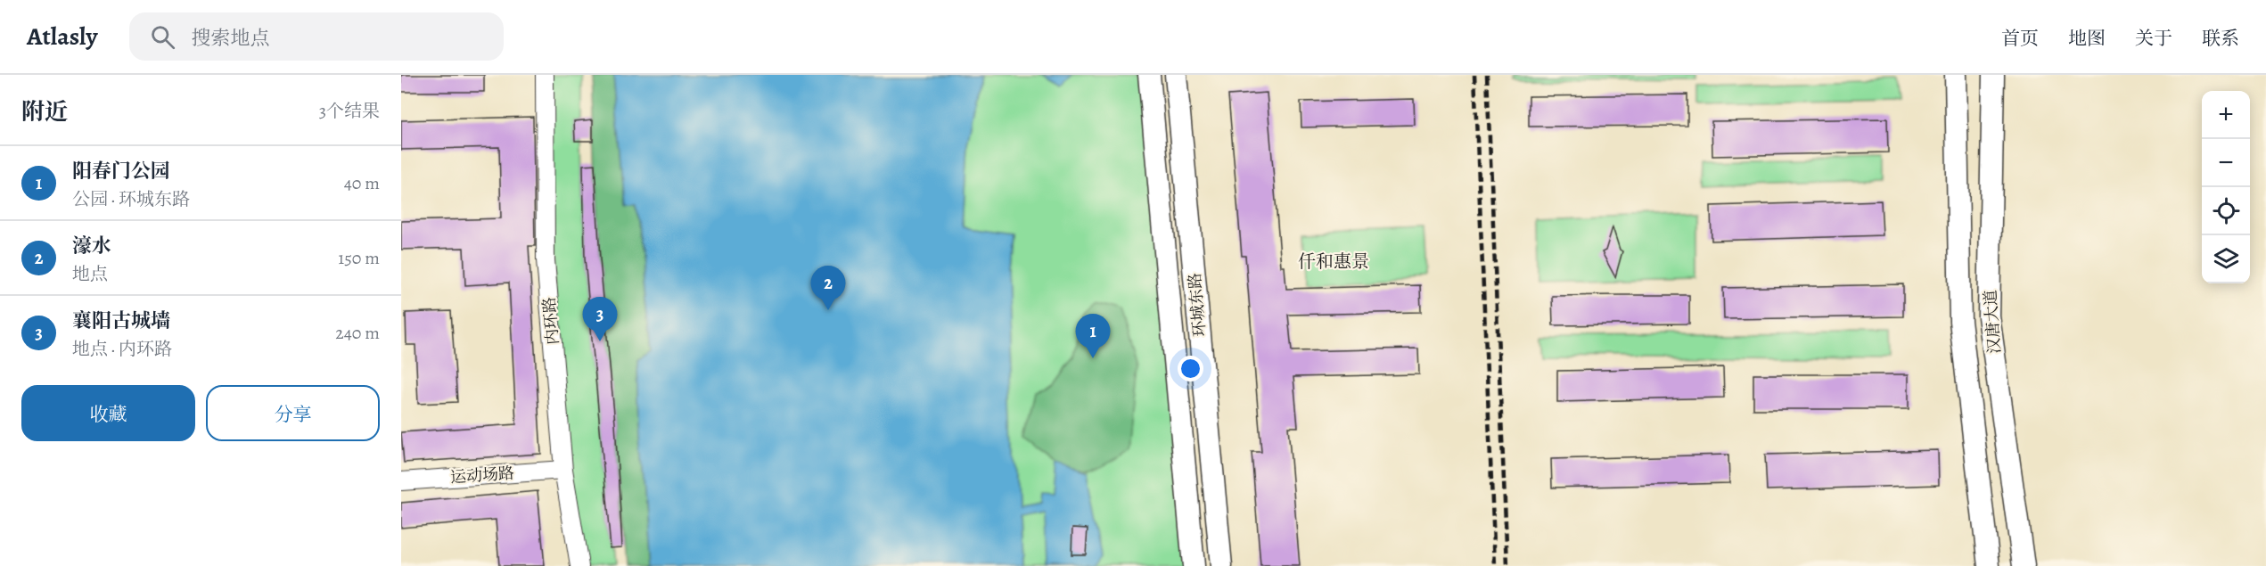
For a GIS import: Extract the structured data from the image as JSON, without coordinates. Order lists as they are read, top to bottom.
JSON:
{
  "streets": {
    "main road": ["环城东路", "汉唐大道"],
    "street": ["内环路", "运动场路"]
  },
  "crossings": [
    ["内环路", "运动场路"]
  ],
  "districts": ["仟和惠景"],
  "page": {
    "header": "Atlasly",
    "search": "搜索地点",
    "nav": [
      "首页",
      "地图",
      "关于",
      "联系"
    ],
    "heading": ["附近", "3个结果"],
    "map_buttons": ["+", "−"],
    "list": [
      {
        "mark": "1",
        "name": "阳春门公园",
        "note": "公园 · 环城东路",
        "value": "40 m"
      },
      {
        "mark": "2",
        "name": "濠水",
        "note": "地点",
        "value": "150 m"
      },
      {
        "mark": "3",
        "name": "襄阳古城墙",
        "note": "地点 · 内环路",
        "value": "240 m"
      }
    ],
    "pins": ["2", "3", "1"],
    "buttons": ["收藏", "分享"]
  }
}
